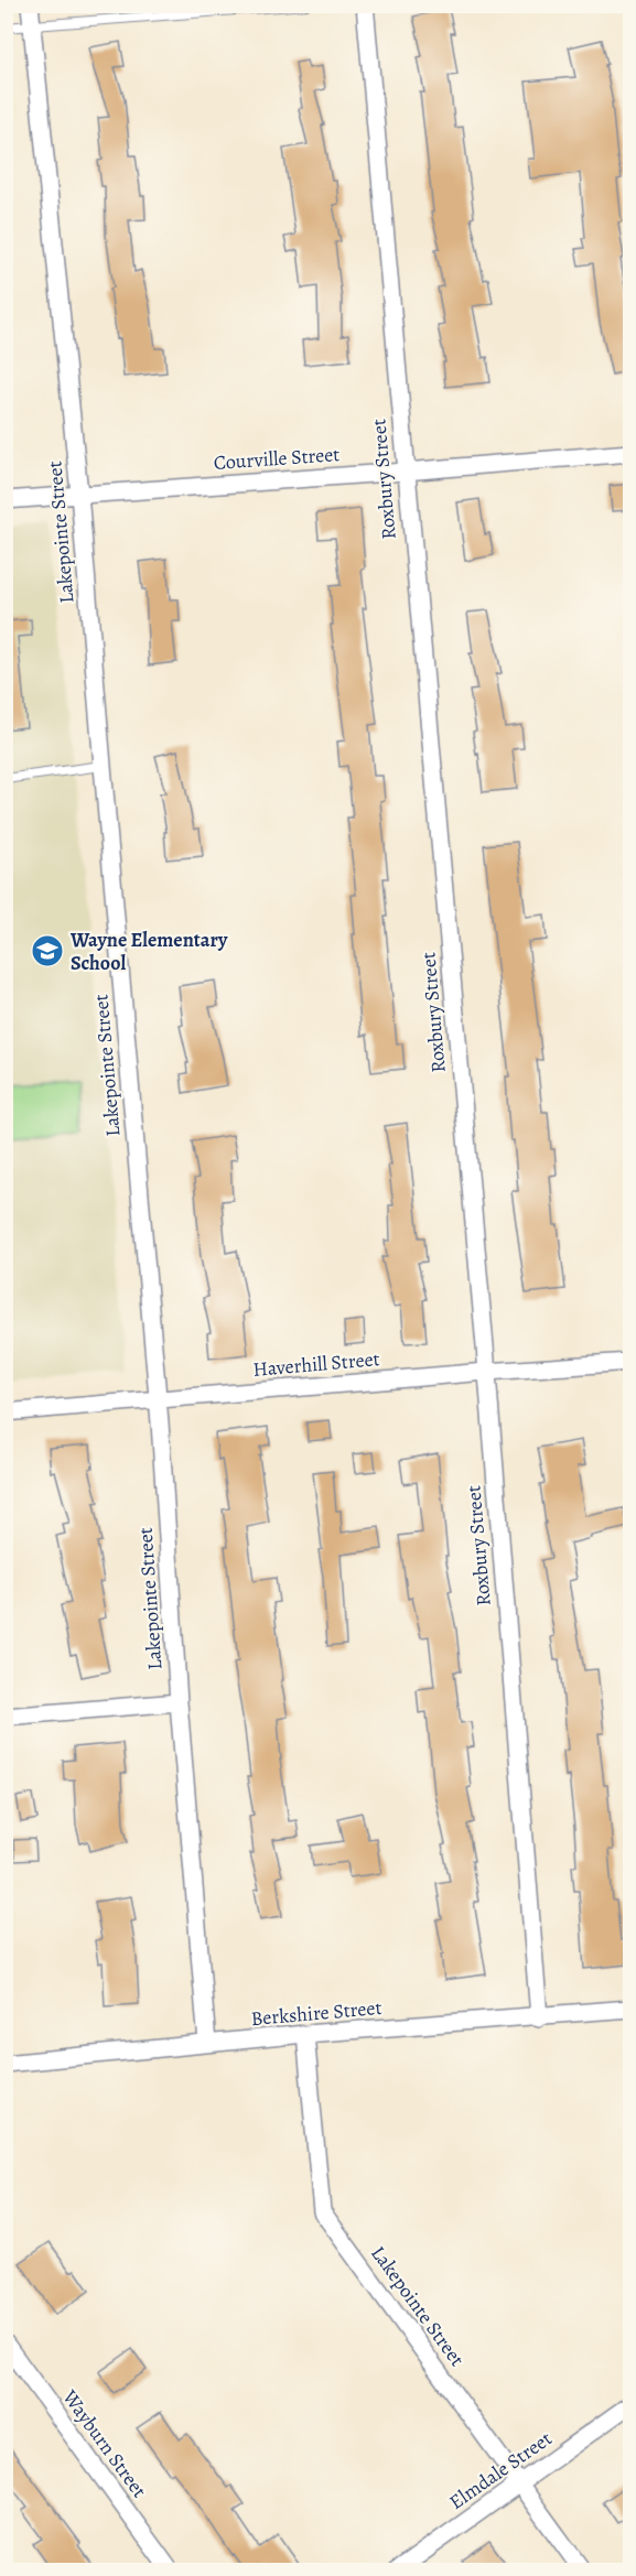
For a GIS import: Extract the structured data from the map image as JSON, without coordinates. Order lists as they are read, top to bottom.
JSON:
{
  "streets": {
    "street": [
      "Courville Street",
      "Roxbury Street",
      "Lakepointe Street",
      "Haverhill Street",
      "Berkshire Street",
      "Wayburn Street",
      "Elmdale Street"
    ]
  },
  "crossings": [
    ["Courville Street", "Roxbury Street"],
    ["Courville Street", "Lakepointe Street"],
    ["Roxbury Street", "Haverhill Street"],
    ["Roxbury Street", "Berkshire Street"],
    ["Lakepointe Street", "Haverhill Street"],
    ["Lakepointe Street", "Berkshire Street"],
    ["Lakepointe Street", "Elmdale Street"]
  ],
  "places": {
    "school or university": ["Wayne Elementary School"]
  }
}
